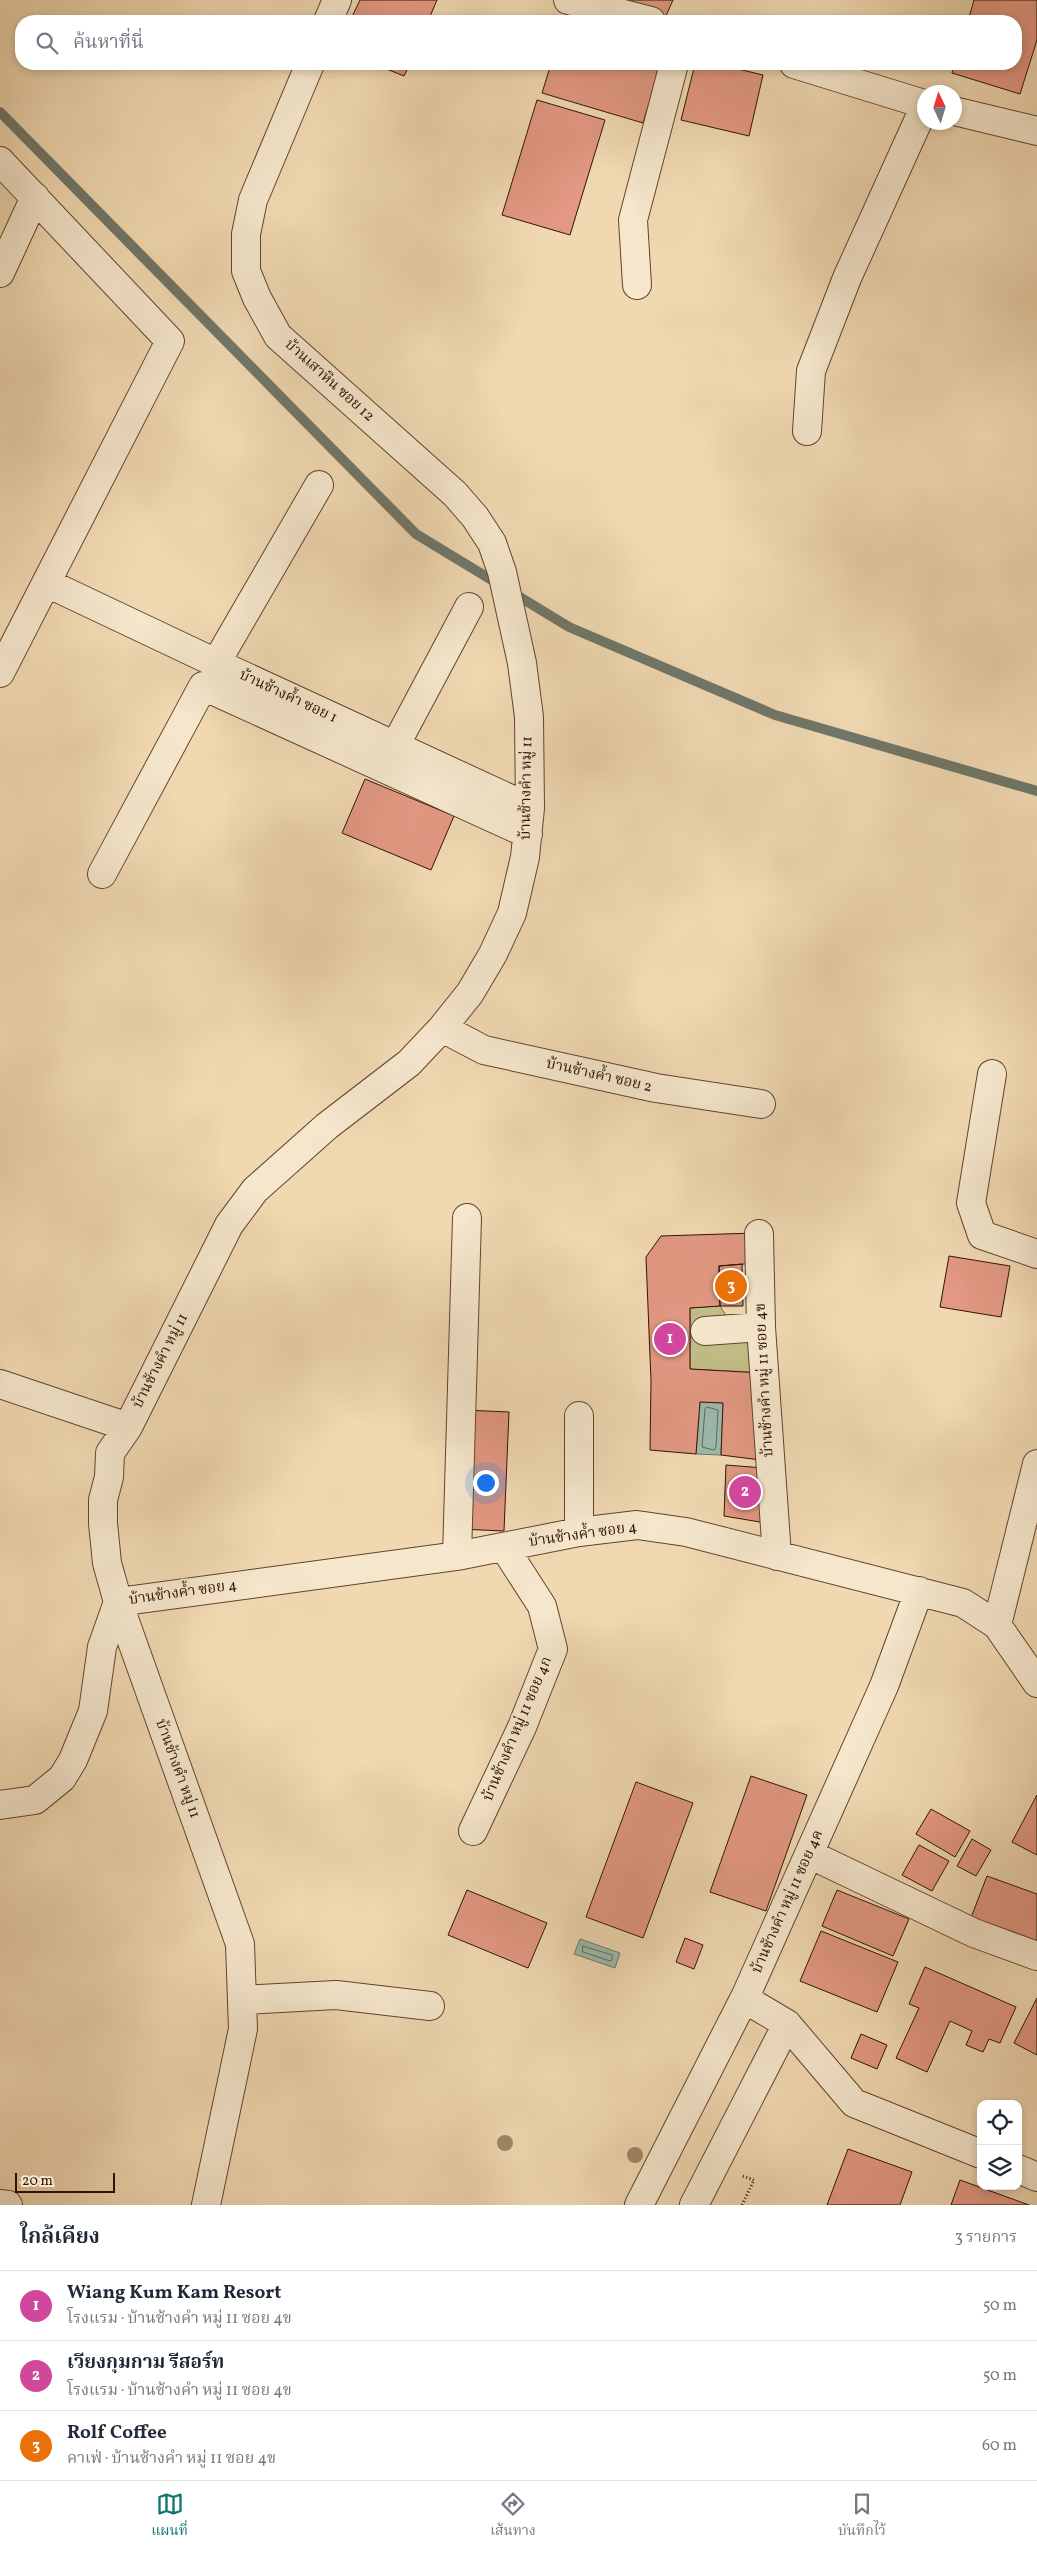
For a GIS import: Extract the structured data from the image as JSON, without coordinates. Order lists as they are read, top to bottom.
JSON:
{
  "streets": {
    "street": [
      "บ้านเสาหิน ซอย 12",
      "บ้านช้างค้ำ ซอย 1",
      "บ้านช้างคำ หมู่ 11",
      "บ้านช้างค้ำ ซอย 2",
      "บ้านช้างคำ หมู่ 11 ซอย 4ข",
      "บ้านช้างค้ำ ซอย 4",
      "บ้านช้างคำ หมู่ 11 ซอย 4ก",
      "บ้านช้างคำ หมู่ 11 ซอย 4ค"
    ]
  },
  "crossings": [
    ["บ้านเสาหิน ซอย 12", "บ้านช้างคำ หมู่ 11"],
    ["บ้านช้างค้ำ ซอย 1", "บ้านช้างคำ หมู่ 11"],
    ["บ้านช้างคำ หมู่ 11", "บ้านช้างค้ำ ซอย 2"],
    ["บ้านช้างคำ หมู่ 11", "บ้านช้างค้ำ ซอย 4"],
    ["บ้านช้างคำ หมู่ 11 ซอย 4ข", "บ้านช้างค้ำ ซอย 4"],
    ["บ้านช้างค้ำ ซอย 4", "บ้านช้างคำ หมู่ 11 ซอย 4ก"],
    ["บ้านช้างค้ำ ซอย 4", "บ้านช้างคำ หมู่ 11 ซอย 4ค"]
  ],
  "scale_bar": "20 m",
  "north": "top",
  "page": {
    "search": "ค้นหาที่นี่",
    "pins": ["3", "1", "2"],
    "scale": "20 m",
    "heading": ["ใกล้เคียง", "3 รายการ"],
    "list": [
      {
        "mark": "1",
        "name": "Wiang Kum Kam Resort",
        "note": "โรงแรม · บ้านช้างคำ หมู่ 11 ซอย 4ข",
        "value": "50 m"
      },
      {
        "mark": "2",
        "name": "เวียงกุมกาม รีสอร์ท",
        "note": "โรงแรม · บ้านช้างคำ หมู่ 11 ซอย 4ข",
        "value": "50 m"
      },
      {
        "mark": "3",
        "name": "Rolf Coffee",
        "note": "คาเฟ่ · บ้านช้างคำ หมู่ 11 ซอย 4ข",
        "value": "60 m"
      }
    ],
    "nav": ["แผนที่", "เส้นทาง", "บันทึกไว้"]
  }
}
